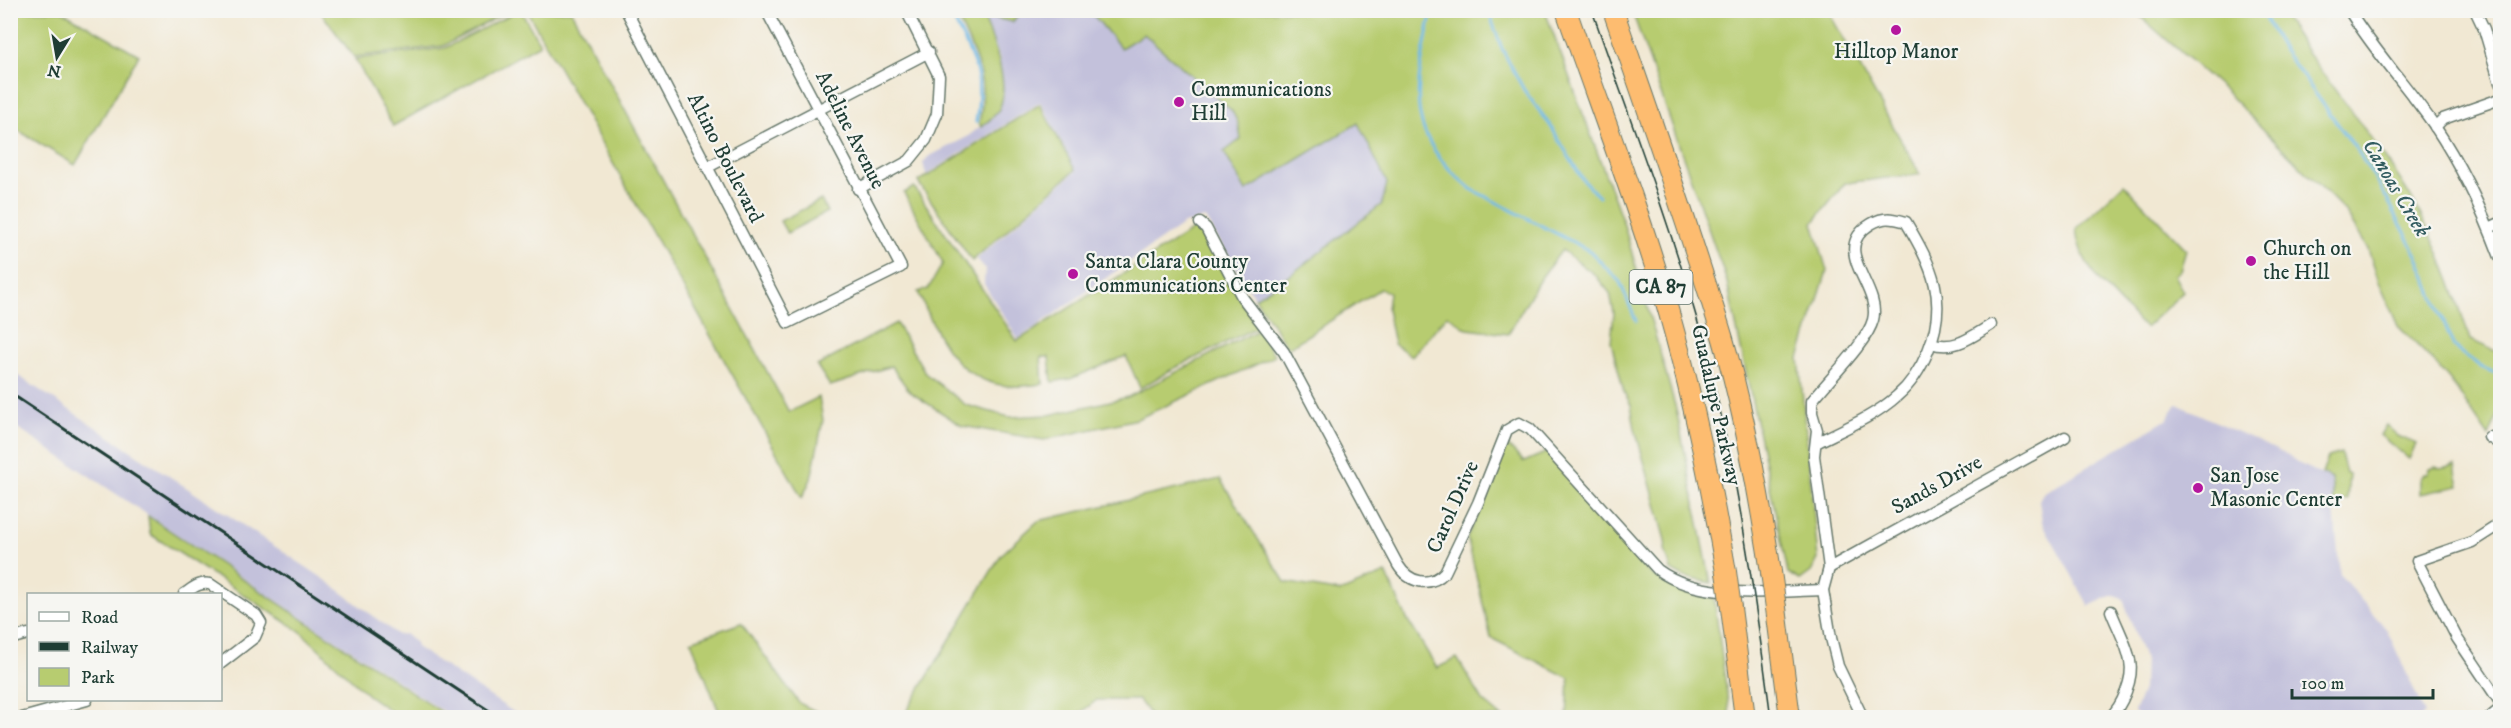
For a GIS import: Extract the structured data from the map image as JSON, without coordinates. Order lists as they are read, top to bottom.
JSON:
{
  "streets": {
    "highway": ["CA 87", "Guadalupe Parkway"],
    "street": [
      "Adeline Avenue",
      "Altino Boulevard",
      "Sands Drive",
      "Carol Drive"
    ]
  },
  "crossings": [
    ["Adeline Avenue", "Altino Boulevard"]
  ],
  "water": ["Canoas Creek"],
  "places": [
    "Hilltop Manor",
    "Communications Hill",
    "Church on the Hill",
    "Santa Clara County Communications Center",
    "San Jose Masonic Center"
  ],
  "legend": ["Road", "Railway", "Park"],
  "scale_bar": "100 m",
  "north": "bottom"
}
